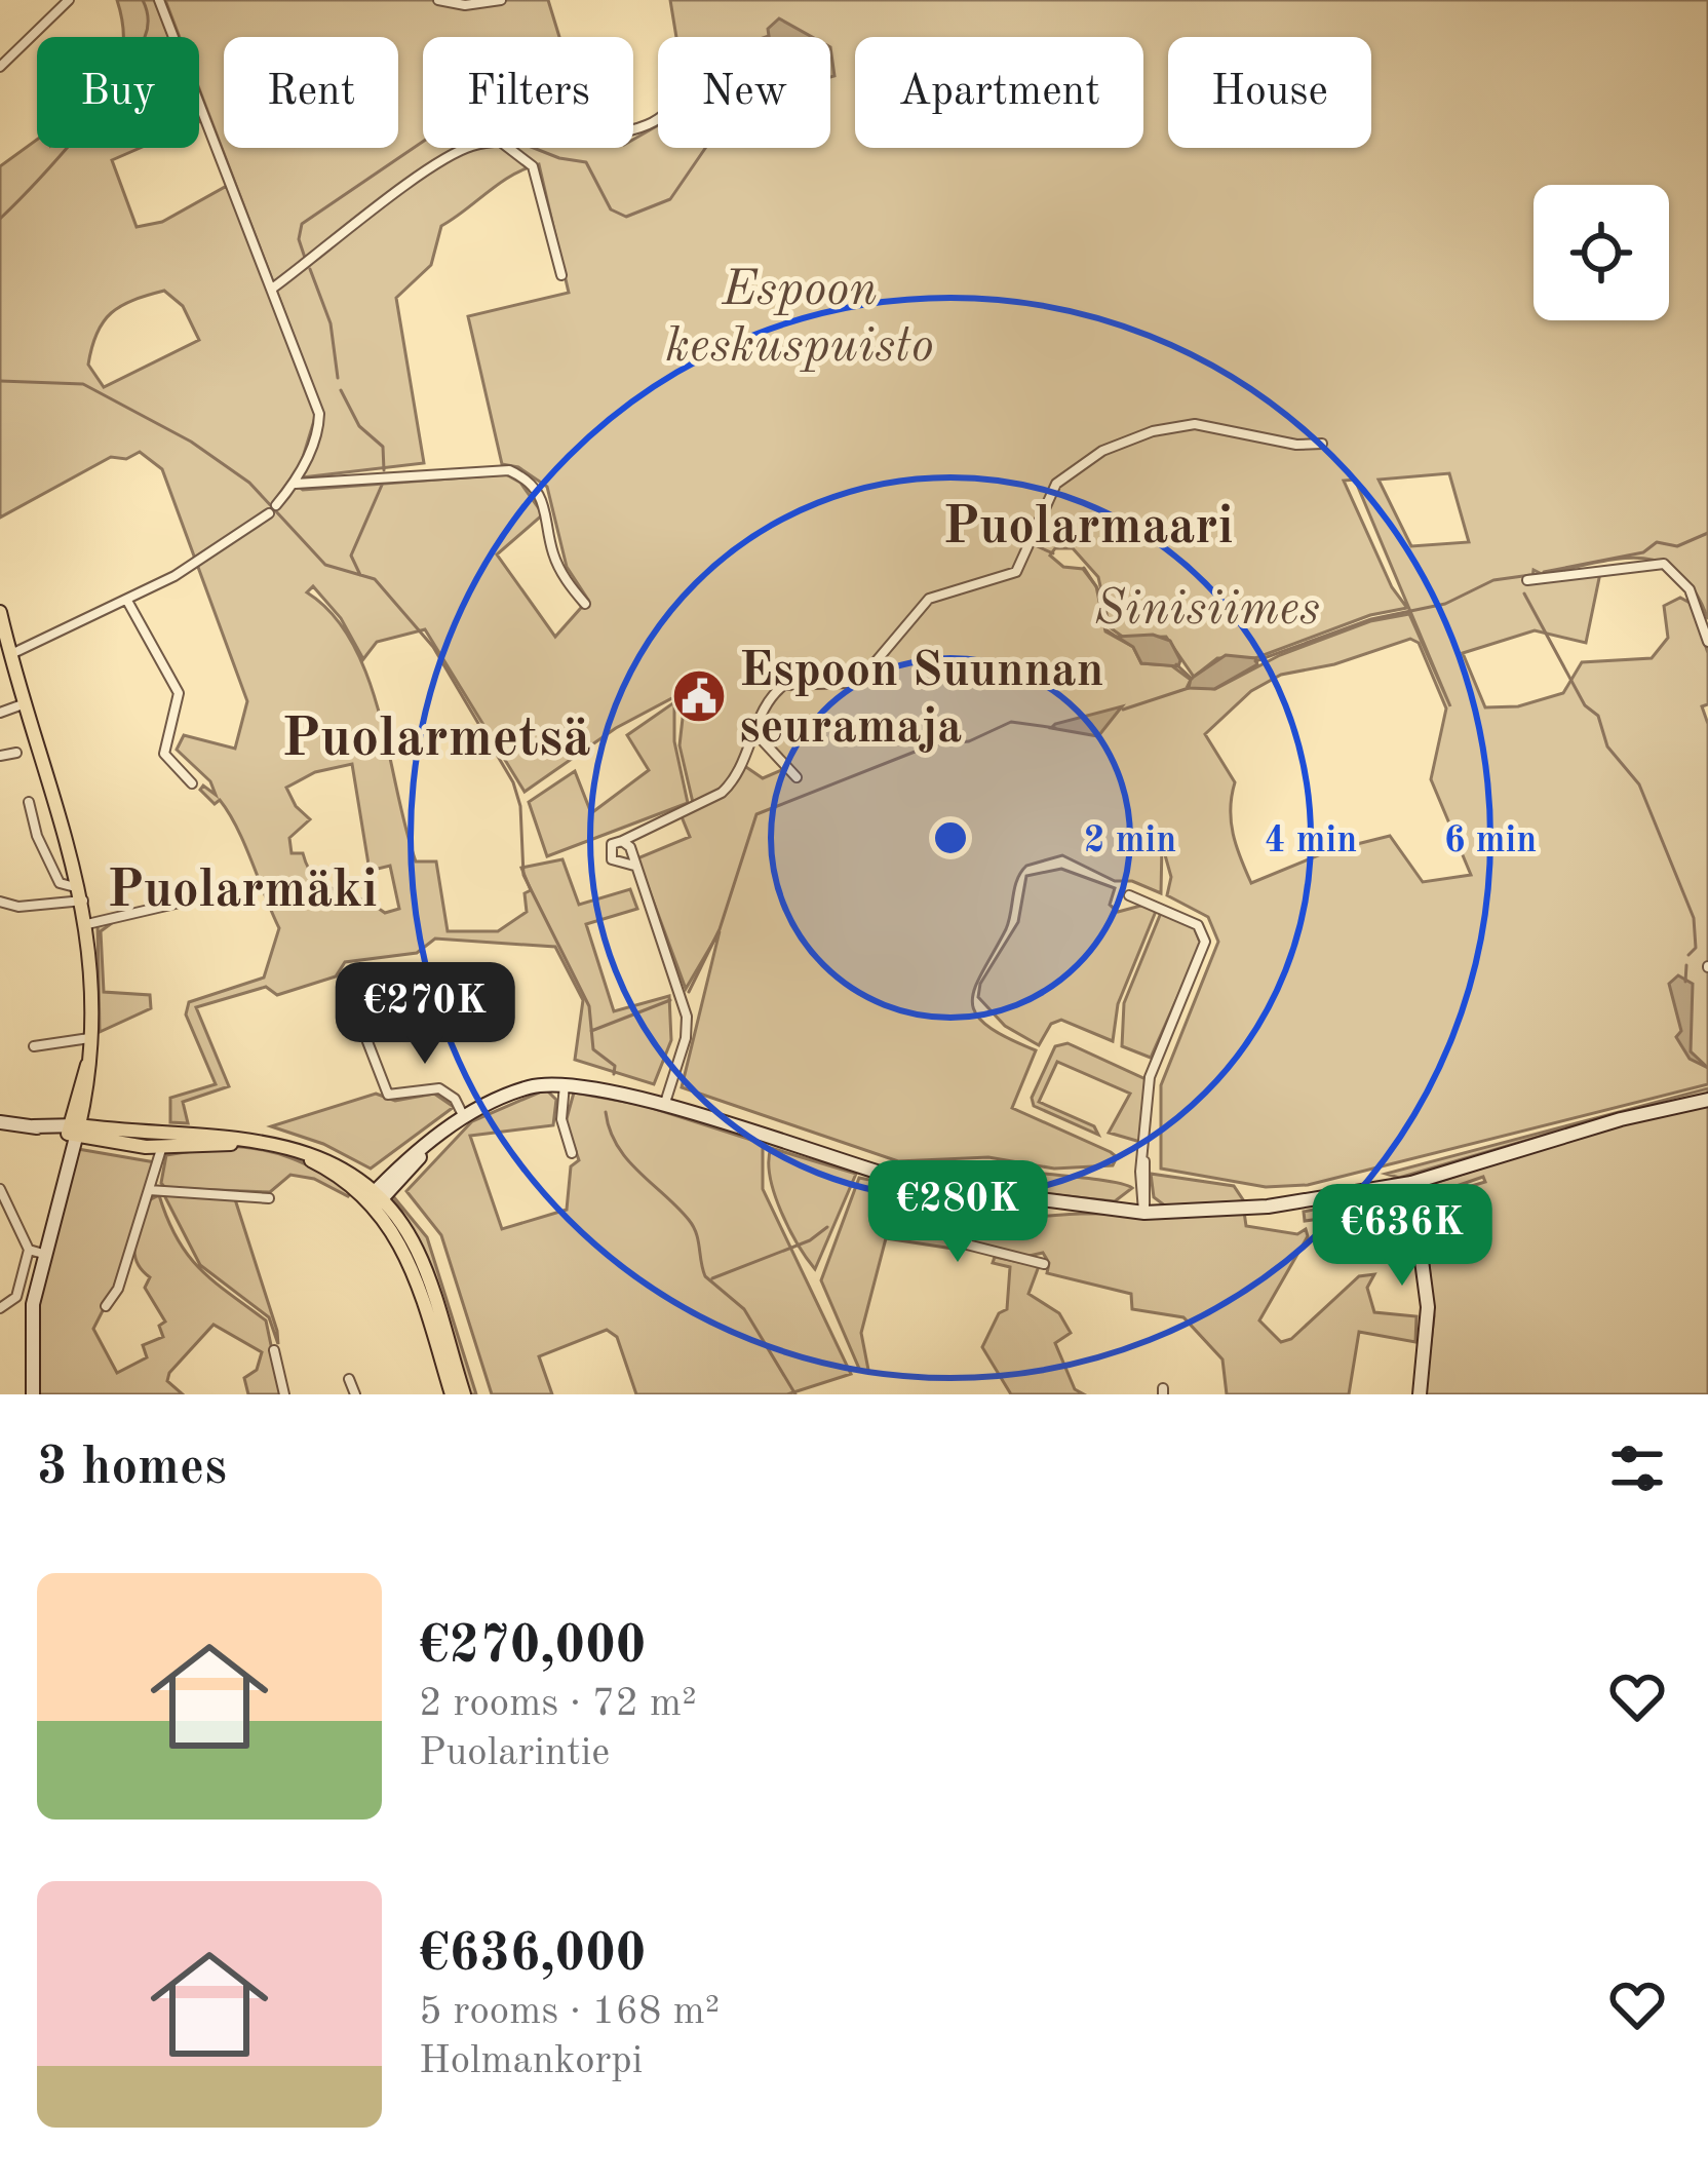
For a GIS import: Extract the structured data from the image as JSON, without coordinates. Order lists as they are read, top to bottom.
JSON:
{
  "districts": ["Puolarmaari", "Puolarmetsä", "Puolarmäki"],
  "parks": ["Espoon keskuspuisto", "Sinisiimes"],
  "places": {
    "public building": ["Espoon Suunnan seuramaja"]
  },
  "page": {
    "chip": [
      "Buy",
      "Rent",
      "Filters",
      "New",
      "Apartment",
      "House"
    ],
    "price": ["€270K", "€280K", "€636K"],
    "heading": "3 homes",
    "list": [
      {
        "name": "€270,000",
        "note": "2 rooms · 72 m² · Puolarintie"
      },
      {
        "name": "€636,000",
        "note": "5 rooms · 168 m² · Holmankorpi"
      }
    ]
  },
  "rings": ["2 min", "4 min", "6 min"]
}
